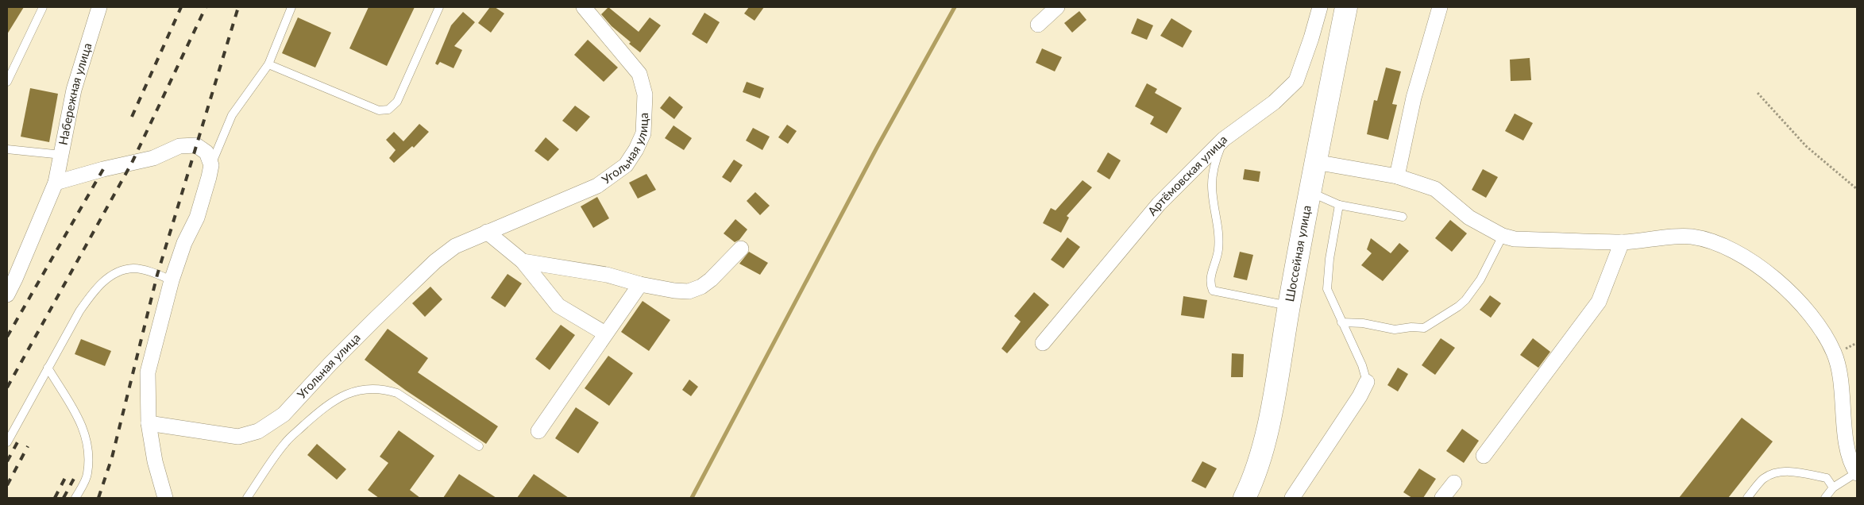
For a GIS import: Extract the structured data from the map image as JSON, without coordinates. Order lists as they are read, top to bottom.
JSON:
{
  "streets": {
    "main road": ["Шоссейная улица"],
    "street": ["Набережная улица", "Угольная улица", "Артёмовская улица"]
  }
}
